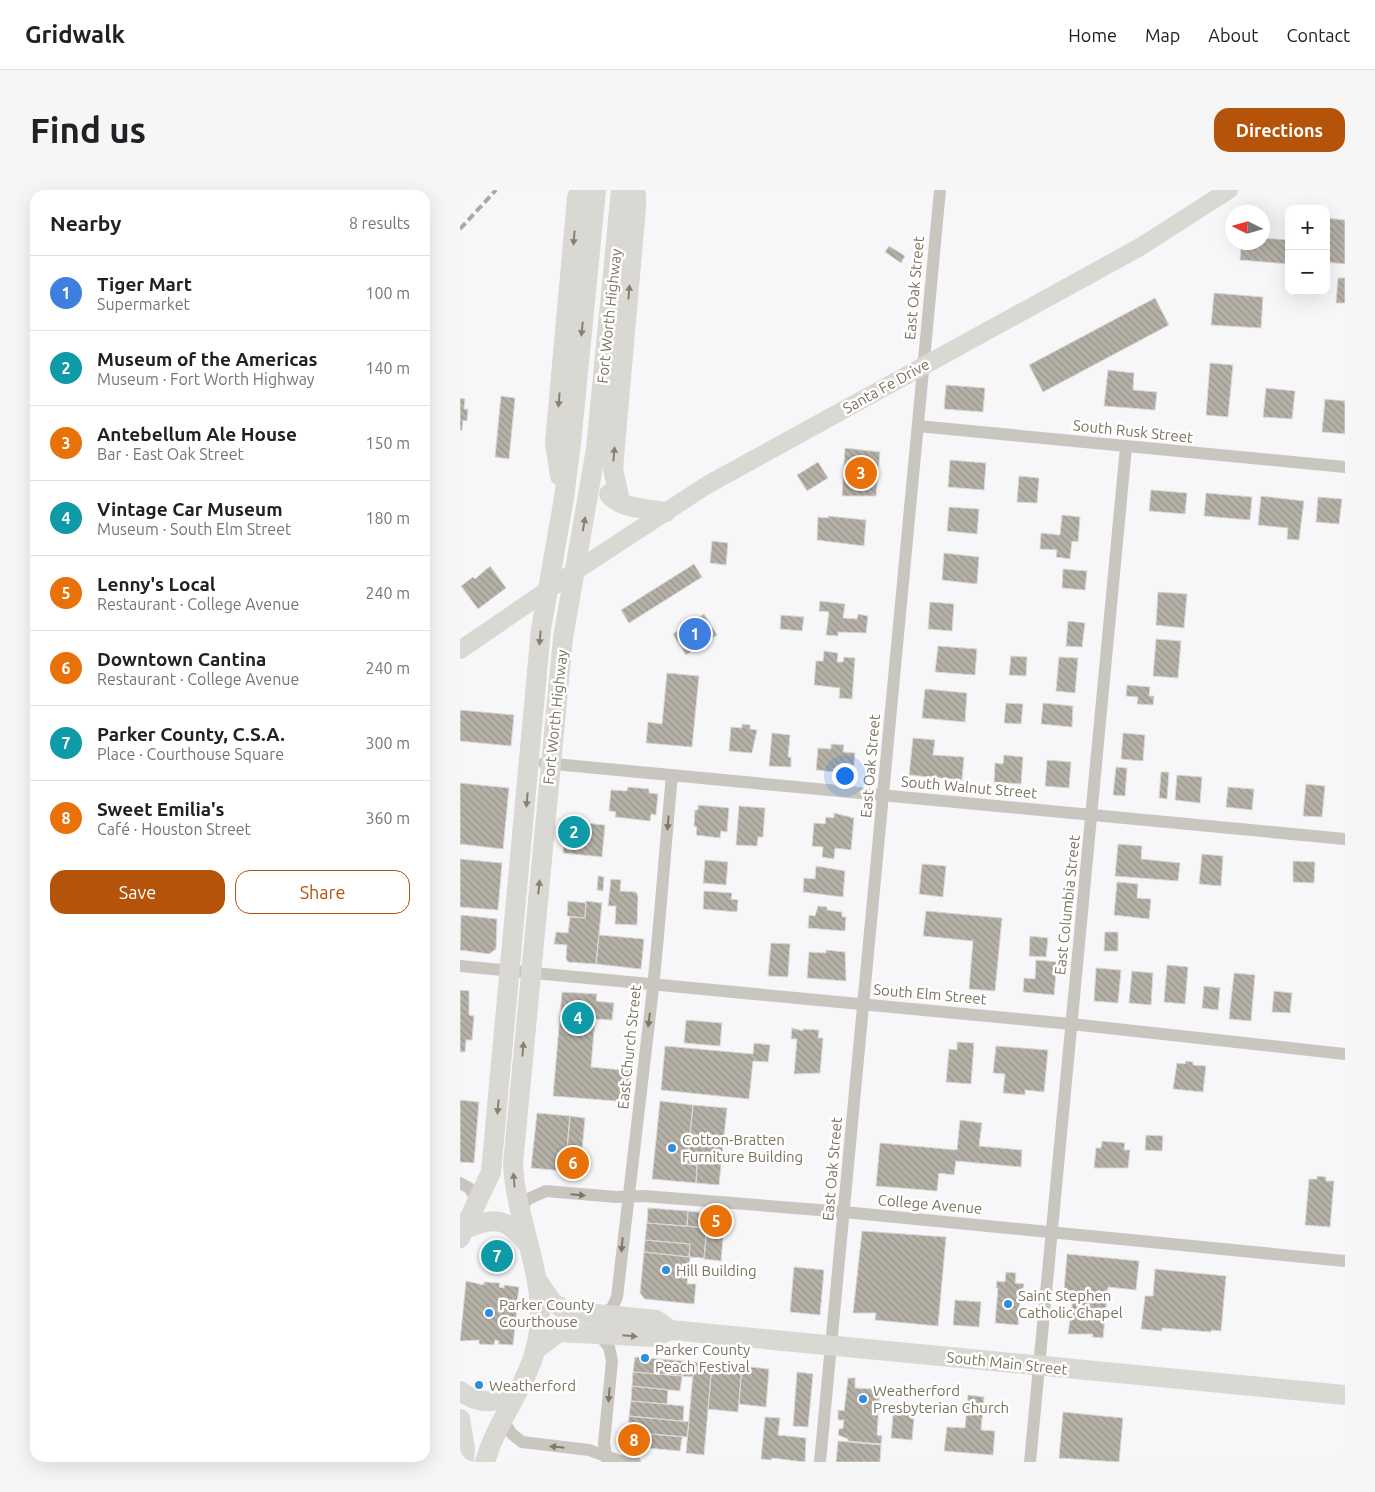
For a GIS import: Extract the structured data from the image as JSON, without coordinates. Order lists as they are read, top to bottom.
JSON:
{
  "streets": {
    "main road": ["Fort Worth Highway", "South Main Street"],
    "street": [
      "East Oak Street",
      "Santa Fe Drive",
      "South Rusk Street",
      "South Walnut Street",
      "East Columbia Street",
      "South Elm Street",
      "East Church Street",
      "College Avenue"
    ]
  },
  "crossings": [
    ["East Oak Street", "Santa Fe Drive"],
    ["East Oak Street", "South Rusk Street"],
    ["East Oak Street", "South Walnut Street"],
    ["East Oak Street", "South Elm Street"],
    ["East Oak Street", "College Avenue"],
    ["East Oak Street", "South Main Street"],
    ["Fort Worth Highway", "Santa Fe Drive"],
    ["Fort Worth Highway", "South Walnut Street"],
    ["Fort Worth Highway", "South Elm Street"],
    ["Fort Worth Highway", "College Avenue"],
    ["Fort Worth Highway", "South Main Street"],
    ["South Rusk Street", "East Columbia Street"],
    ["South Walnut Street", "East Columbia Street"],
    ["South Walnut Street", "East Church Street"],
    ["East Columbia Street", "South Elm Street"],
    ["East Columbia Street", "College Avenue"],
    ["East Columbia Street", "South Main Street"],
    ["South Elm Street", "East Church Street"],
    ["East Church Street", "College Avenue"],
    ["East Church Street", "South Main Street"]
  ],
  "one_way": ["East Church Street"],
  "places": [
    "Cotton-Bratten Furniture Building",
    "Hill Building",
    "Saint Stephen Catholic Chapel",
    "Parker County Courthouse",
    "Parker County Peach Festival",
    "Weatherford",
    "Weatherford Presbyterian Church"
  ],
  "north": "left",
  "page": {
    "header": "Gridwalk",
    "nav": [
      "Home",
      "Map",
      "About",
      "Contact"
    ],
    "buttons": [
      "Directions",
      ["Save", "Share"]
    ],
    "title": "Find us",
    "heading": ["Nearby", "8 results"],
    "map_buttons": ["+", "−"],
    "list": [
      {
        "mark": "1",
        "name": "Tiger Mart",
        "note": "Supermarket",
        "value": "100 m"
      },
      {
        "mark": "2",
        "name": "Museum of the Americas",
        "note": "Museum · Fort Worth Highway",
        "value": "140 m"
      },
      {
        "mark": "3",
        "name": "Antebellum Ale House",
        "note": "Bar · East Oak Street",
        "value": "150 m"
      },
      {
        "mark": "4",
        "name": "Vintage Car Museum",
        "note": "Museum · South Elm Street",
        "value": "180 m"
      },
      {
        "mark": "5",
        "name": "Lenny's Local",
        "note": "Restaurant · College Avenue",
        "value": "240 m"
      },
      {
        "mark": "6",
        "name": "Downtown Cantina",
        "note": "Restaurant · College Avenue",
        "value": "240 m"
      },
      {
        "mark": "7",
        "name": "Parker County, C.S.A.",
        "note": "Place · Courthouse Square",
        "value": "300 m"
      },
      {
        "mark": "8",
        "name": "Sweet Emilia's",
        "note": "Café · Houston Street",
        "value": "360 m"
      }
    ],
    "pins": [
      "3",
      "1",
      "2",
      "4",
      "6",
      "5",
      "7",
      "8"
    ]
  }
}
